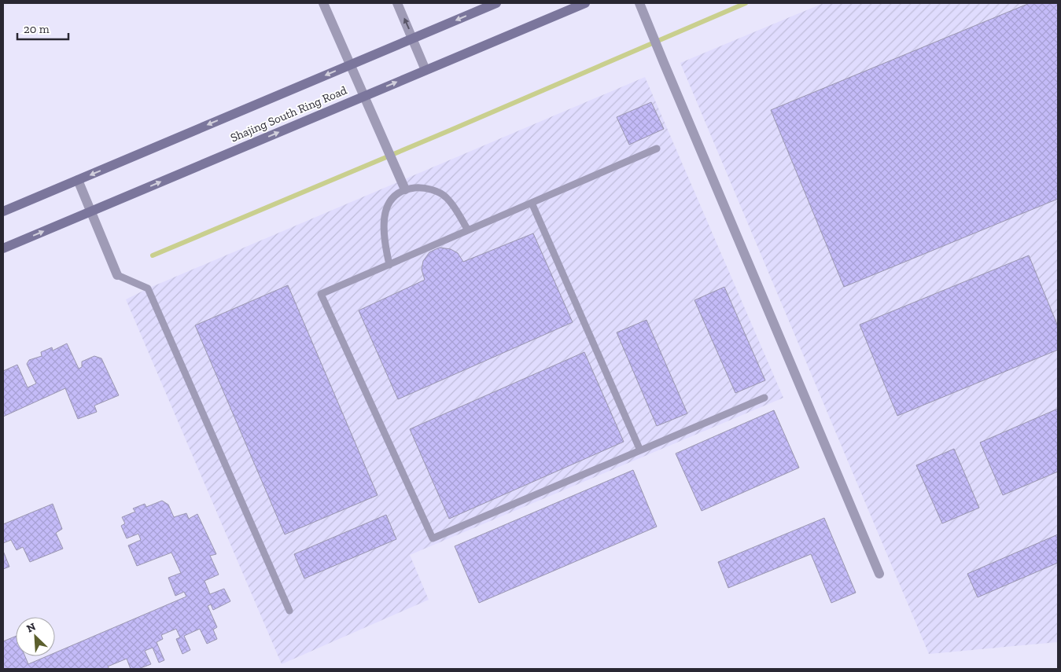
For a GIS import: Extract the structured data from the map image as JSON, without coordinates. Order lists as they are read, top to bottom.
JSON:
{
  "streets": {
    "main road": ["Shajing South Ring Road"]
  },
  "scale_bar": "20 m",
  "north": "top left"
}
